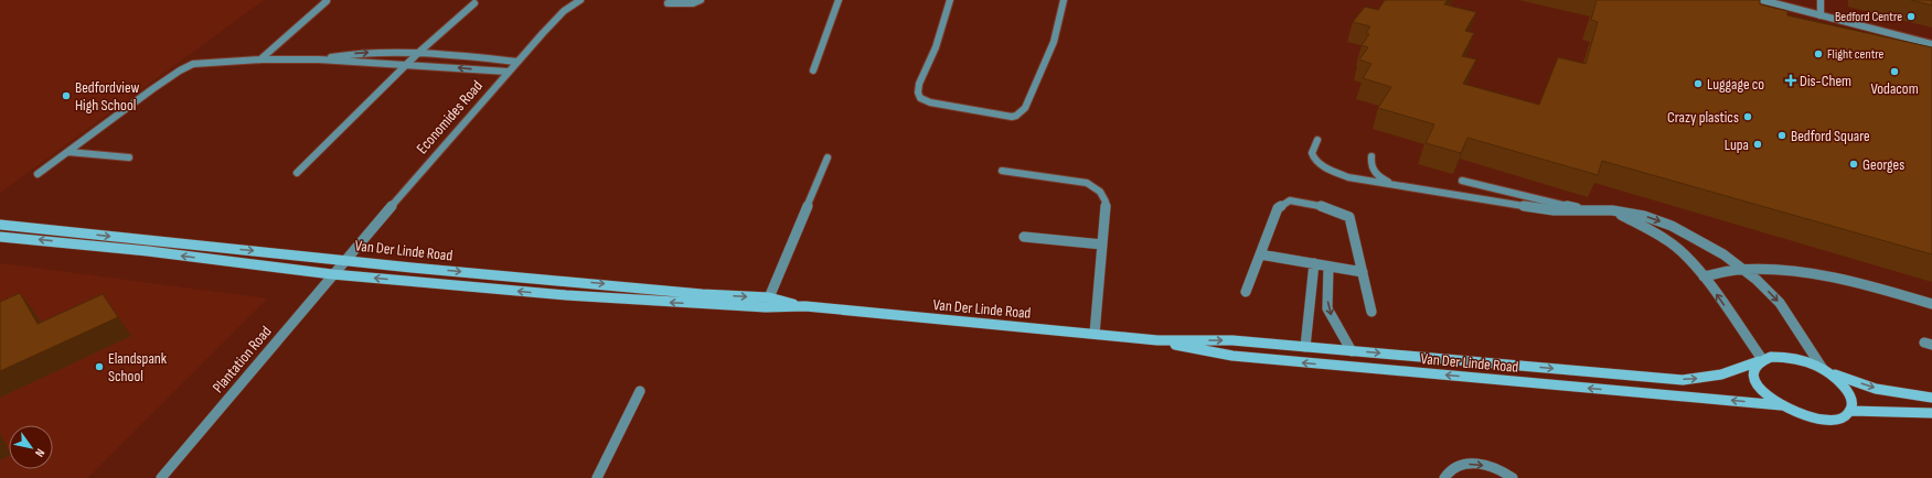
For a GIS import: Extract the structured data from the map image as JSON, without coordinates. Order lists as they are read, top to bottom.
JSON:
{
  "streets": {
    "main road": ["Van Der Linde Road"],
    "street": ["Economides Road", "Plantation Road"]
  },
  "crossings": [
    ["Economides Road", "Van Der Linde Road"],
    ["Economides Road", "Plantation Road"],
    ["Van Der Linde Road", "Plantation Road"]
  ],
  "places": {
    "other": [
      "Bedford Centre",
      "Flight centre",
      "Vodacom",
      "Luggage co",
      "Bedfordview High School",
      "Crazy plastics",
      "Bedford Square",
      "Lupa",
      "Georges",
      "Elandspank School"
    ],
    "health": ["Dis-Chem"]
  },
  "north": "bottom right"
}
